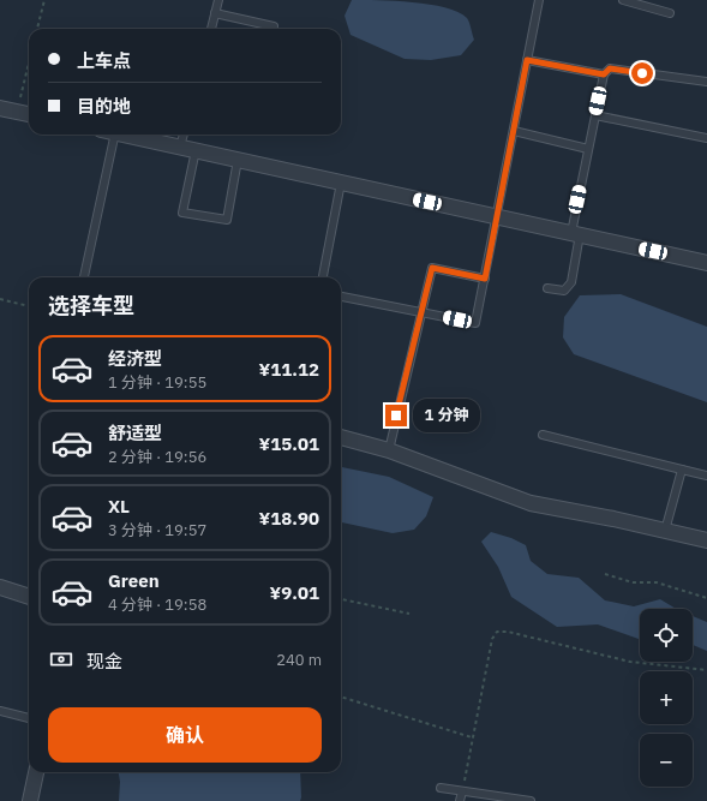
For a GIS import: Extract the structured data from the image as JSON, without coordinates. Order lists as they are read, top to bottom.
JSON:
{
  "page": {
    "banner": ["上车点", "目的地"],
    "heading": "选择车型",
    "list": [
      {
        "name": "经济型",
        "note": "1 分钟 · 19:55",
        "value": "¥11.12"
      },
      {
        "name": "舒适型",
        "note": "2 分钟 · 19:56",
        "value": "¥15.01"
      },
      {
        "name": "XL",
        "note": "3 分钟 · 19:57",
        "value": "¥18.90"
      },
      {
        "name": "Green",
        "note": "4 分钟 · 19:58",
        "value": "¥9.01"
      }
    ],
    "bubble": "1 分钟",
    "map_buttons": ["+", "−"],
    "pay": ["现金", "240 m"],
    "buttons": "确认"
  }
}
